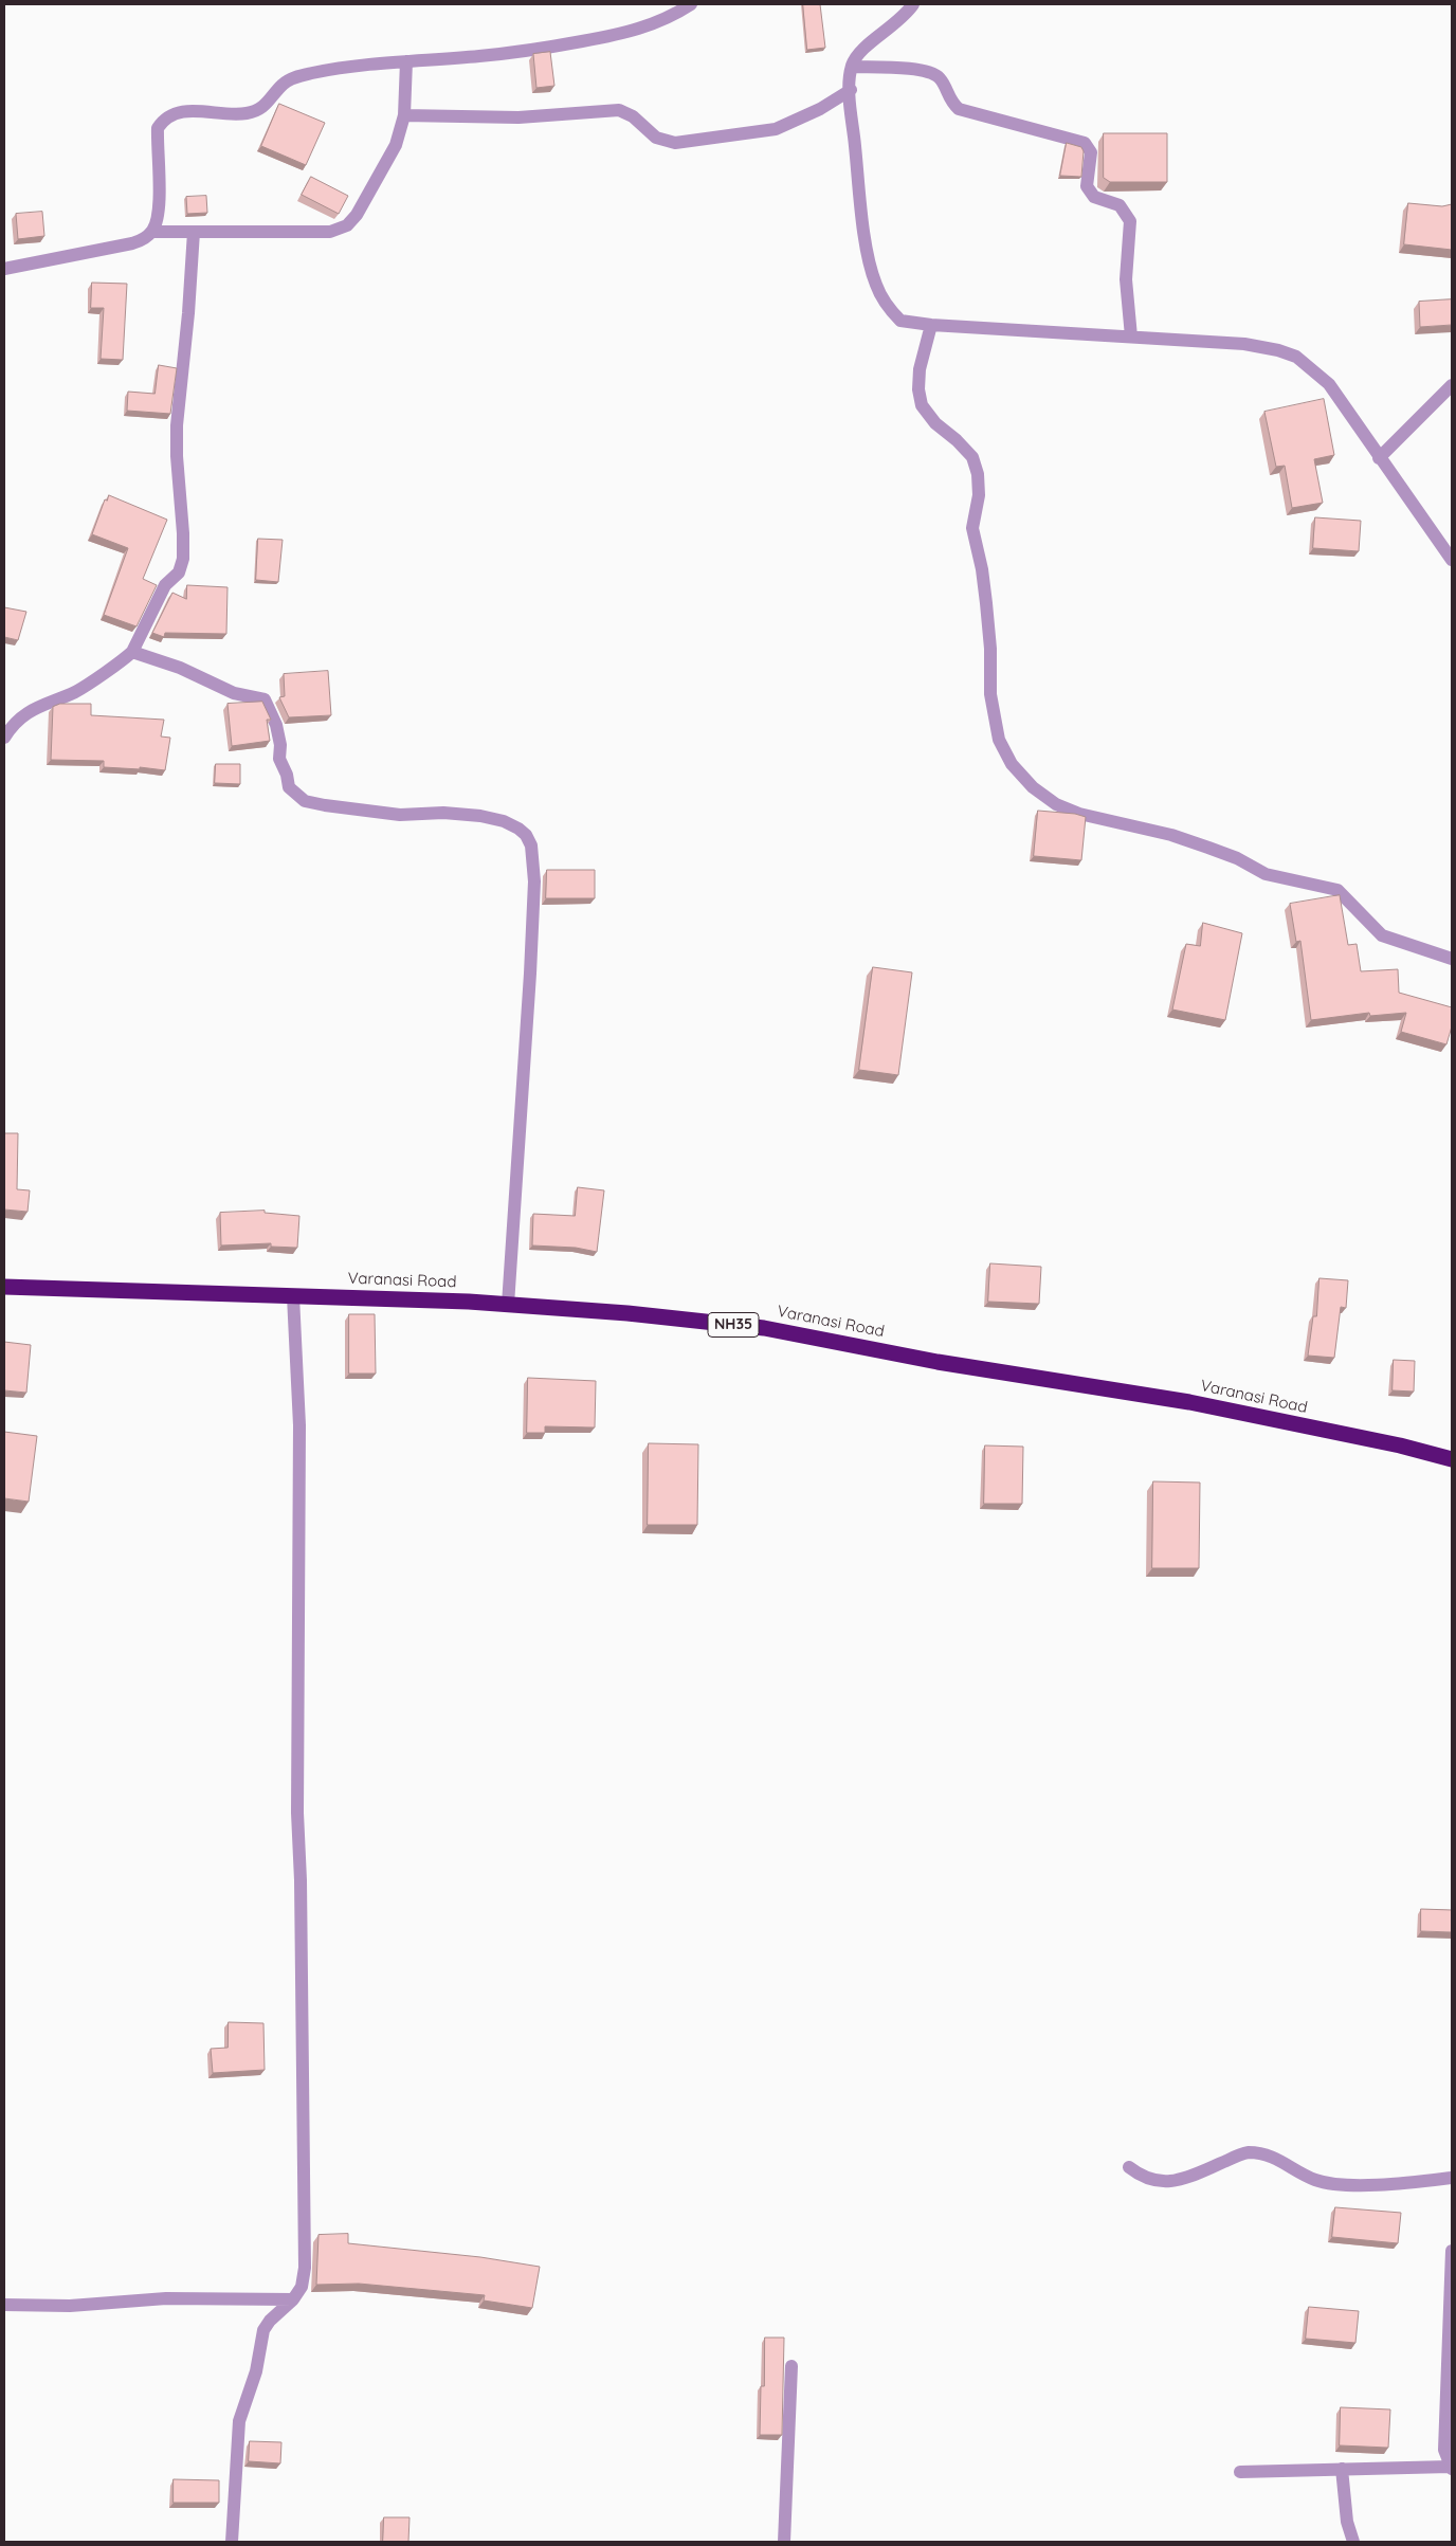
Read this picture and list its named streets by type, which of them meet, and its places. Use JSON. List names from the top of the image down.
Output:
{
  "streets": {
    "highway": ["Varanasi Road", "NH35"]
  }
}
